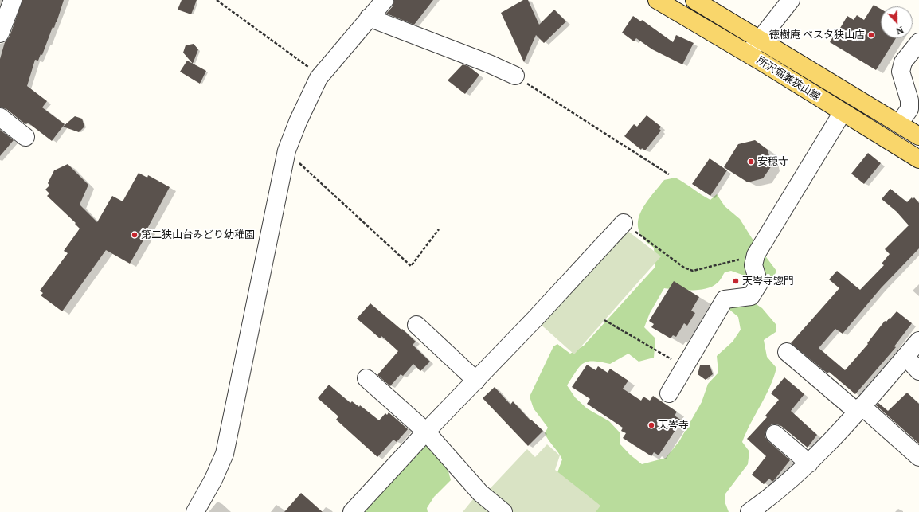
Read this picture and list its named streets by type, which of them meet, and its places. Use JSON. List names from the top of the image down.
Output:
{
  "streets": {
    "main road": ["所沢堀兼狭山線"]
  },
  "places": [
    "徳樹庵 ベスタ狭山店",
    "安穏寺",
    "第二狭山台みどり幼稚園",
    "天岑寺惣門",
    "天岑寺"
  ],
  "north": "bottom"
}
